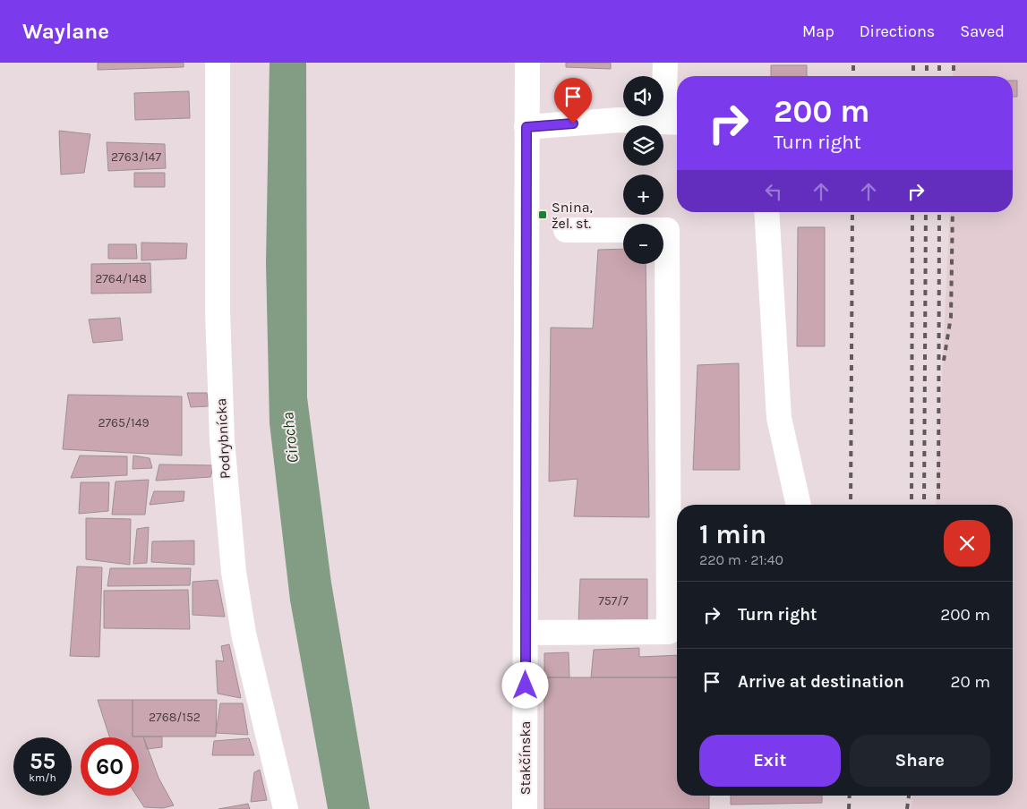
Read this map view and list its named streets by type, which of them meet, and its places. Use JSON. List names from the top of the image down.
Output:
{
  "streets": {
    "main road": ["Podrybnícka", "Stakčínska"]
  },
  "water": ["Cirocha"],
  "places": {
    "transit": ["Snina, žel. st."]
  },
  "house_numbers": [
    "2763/147",
    "2764/148",
    "2765/149",
    "757/7",
    "2768/152"
  ],
  "page": {
    "header": "Waylane",
    "nav": ["Map", "Directions", "Saved"],
    "map_buttons": ["+", "−"],
    "turn": ["200 m", "Turn right"],
    "heading": ["1 min", "220 m · 21:40"],
    "list": [
      {
        "name": "Turn right",
        "value": "200 m"
      },
      {
        "name": "Arrive at destination",
        "value": "20 m"
      }
    ],
    "buttons": ["Exit", "Share"],
    "speed": "55 km/h",
    "limit": "60"
  }
}
